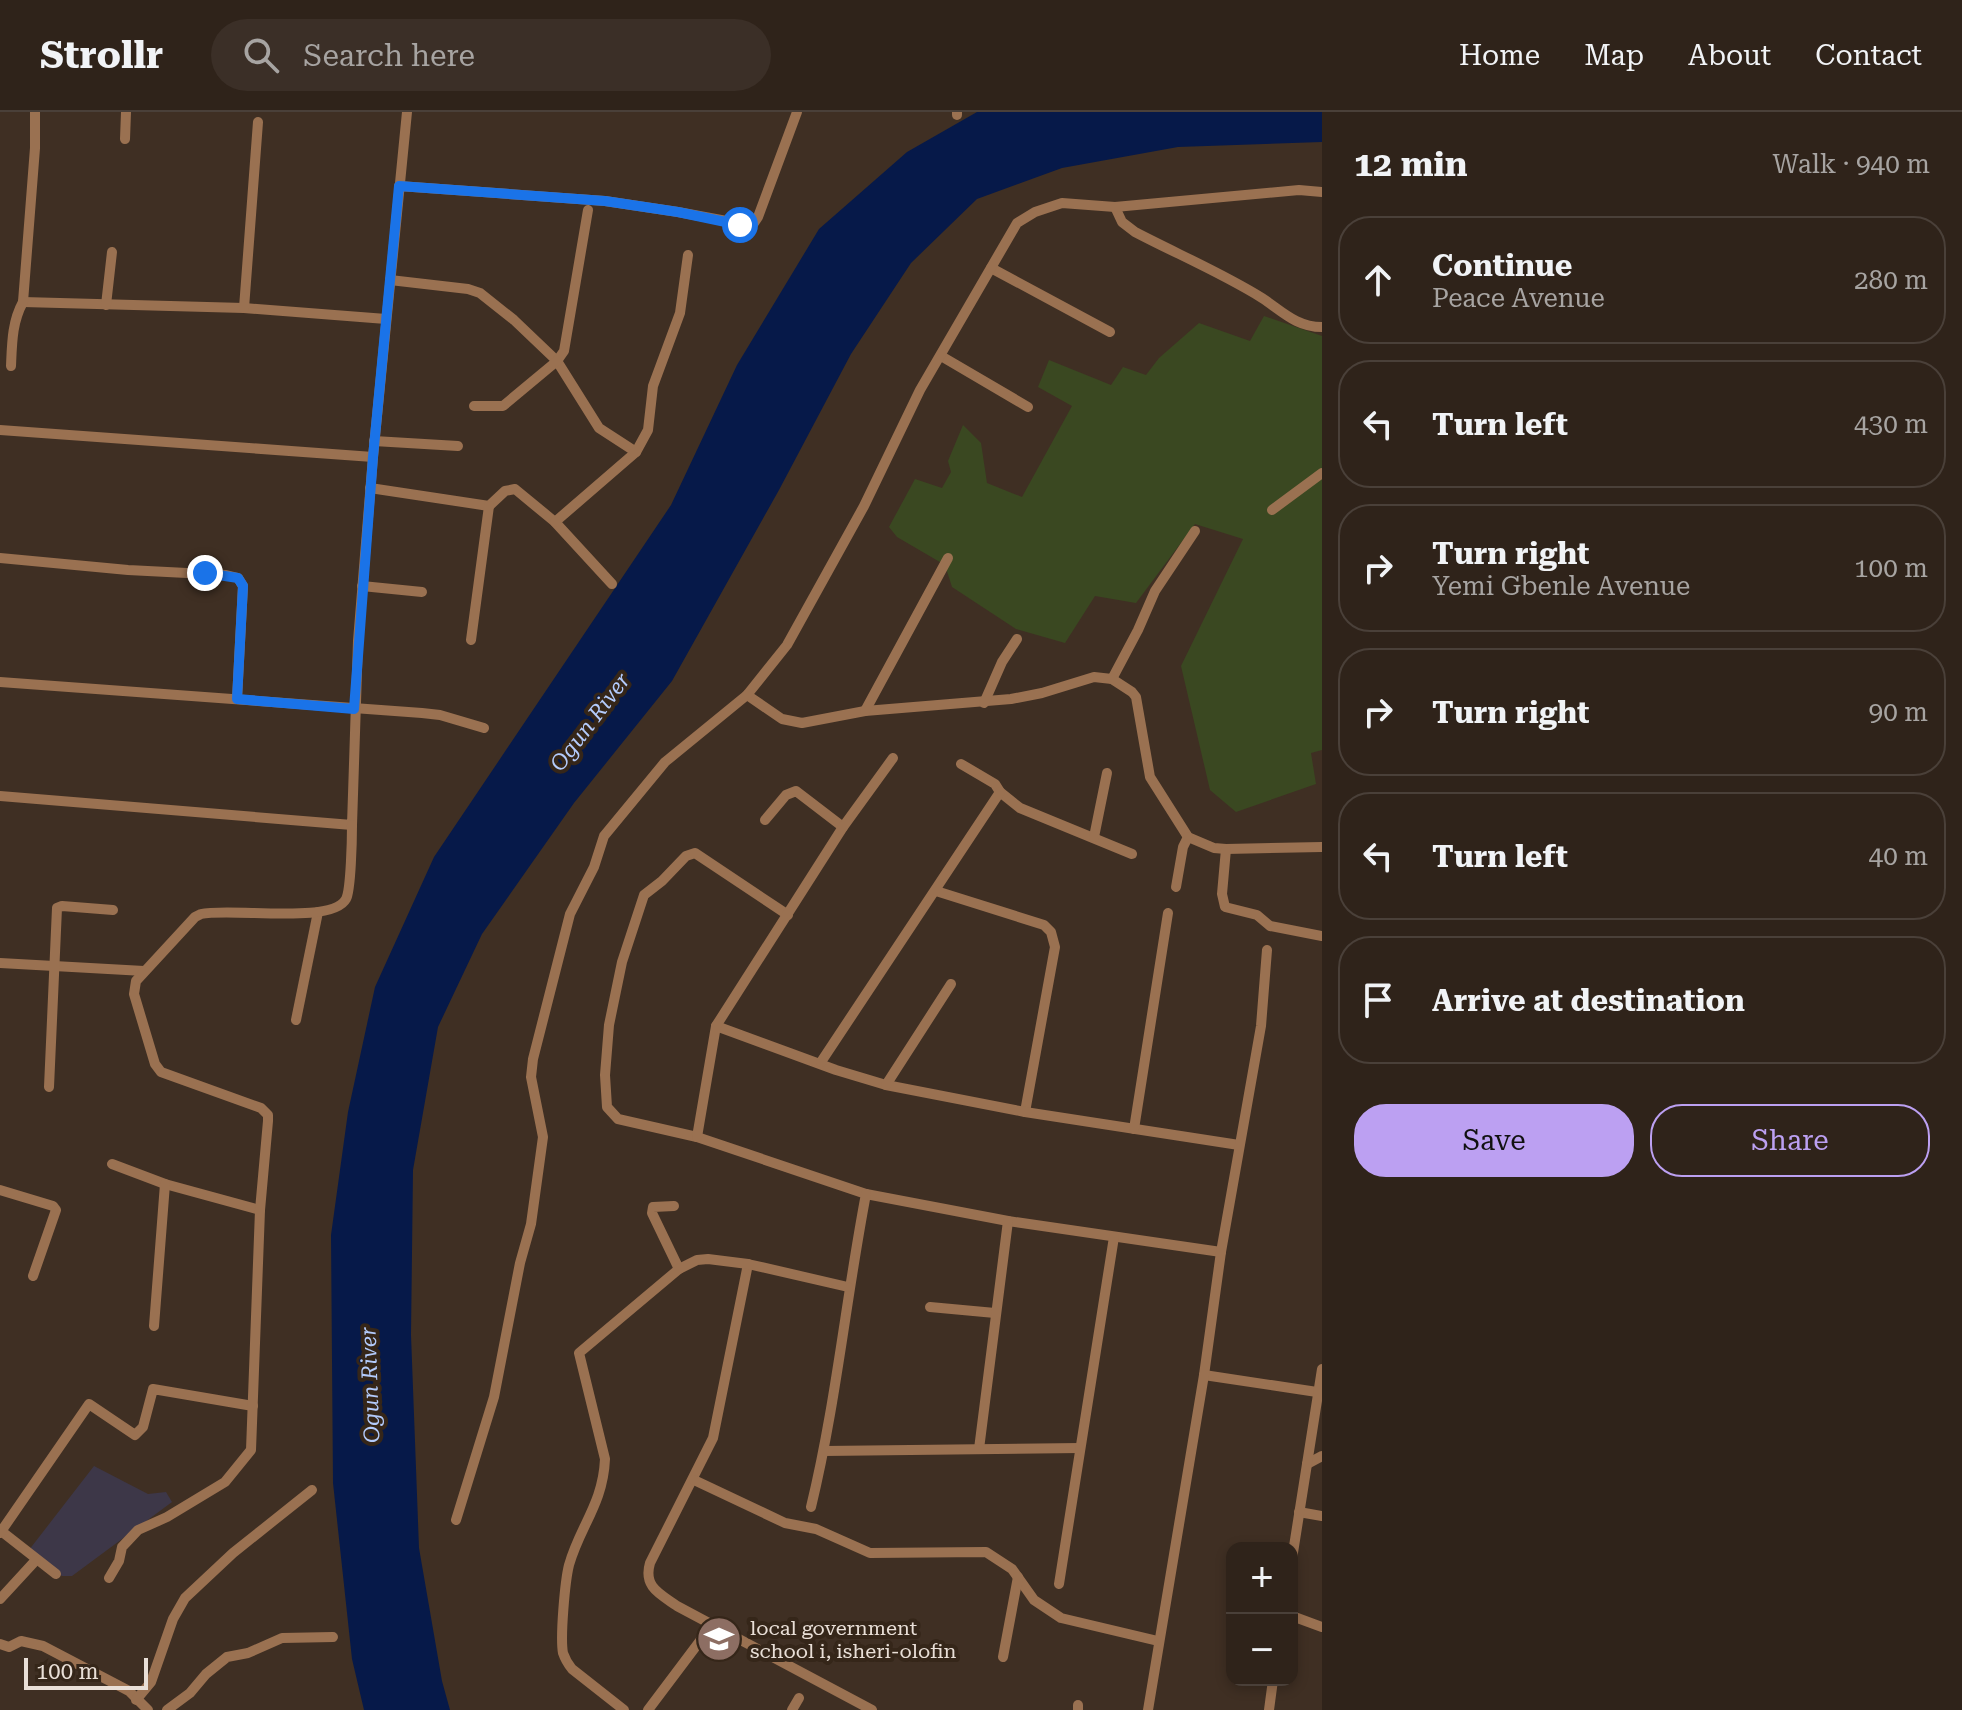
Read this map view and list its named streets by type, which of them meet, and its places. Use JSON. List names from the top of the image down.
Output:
{
  "water": ["Ogun River"],
  "places": {
    "school or university": ["local government school i, isheri-olofin"]
  },
  "scale_bar": "100 m",
  "page": {
    "header": "Strollr",
    "search": "Search here",
    "nav": [
      "Home",
      "Map",
      "About",
      "Contact"
    ],
    "heading": ["12 min", "Walk · 940 m"],
    "list": [
      ["Continue", "Peace Avenue", "280 m"],
      ["Turn left", "430 m"],
      ["Turn right", "Yemi Gbenle Avenue", "100 m"],
      ["Turn right", "90 m"],
      ["Turn left", "40 m"],
      "Arrive at destination"
    ],
    "buttons": ["Save", "Share"],
    "map_buttons": ["+", "−"],
    "scale": "100 m"
  }
}
